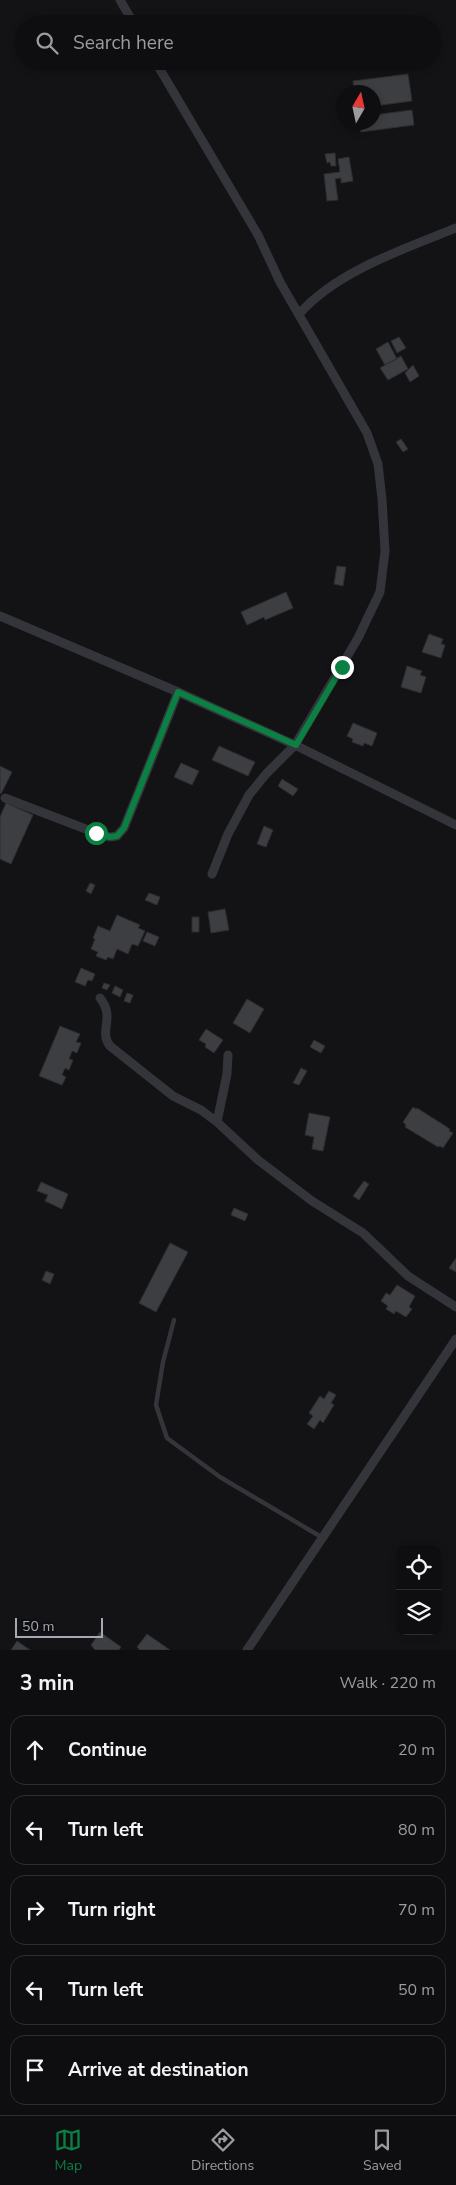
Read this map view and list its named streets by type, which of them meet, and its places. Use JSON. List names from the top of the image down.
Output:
{
  "scale_bar": "50 m",
  "north": "top",
  "page": {
    "search": "Search here",
    "scale": "50 m",
    "heading": ["3 min", "Walk · 220 m"],
    "list": [
      ["Continue", "20 m"],
      ["Turn left", "80 m"],
      ["Turn right", "70 m"],
      ["Turn left", "50 m"],
      "Arrive at destination"
    ],
    "nav": ["Map", "Directions", "Saved"]
  }
}
